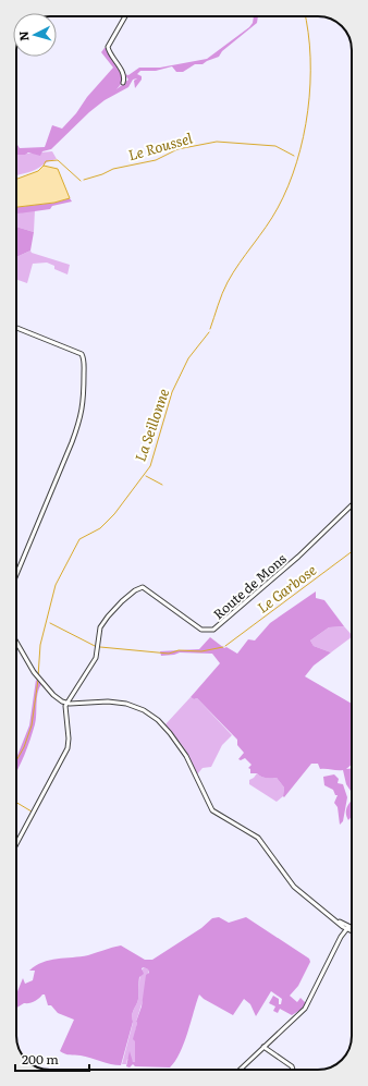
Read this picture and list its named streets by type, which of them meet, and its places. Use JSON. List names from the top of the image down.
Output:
{
  "streets": {
    "street": ["Route de Mons"]
  },
  "water": ["Le Roussel", "La Seillonne", "Le Garbose"],
  "scale_bar": "200 m",
  "north": "left"
}
